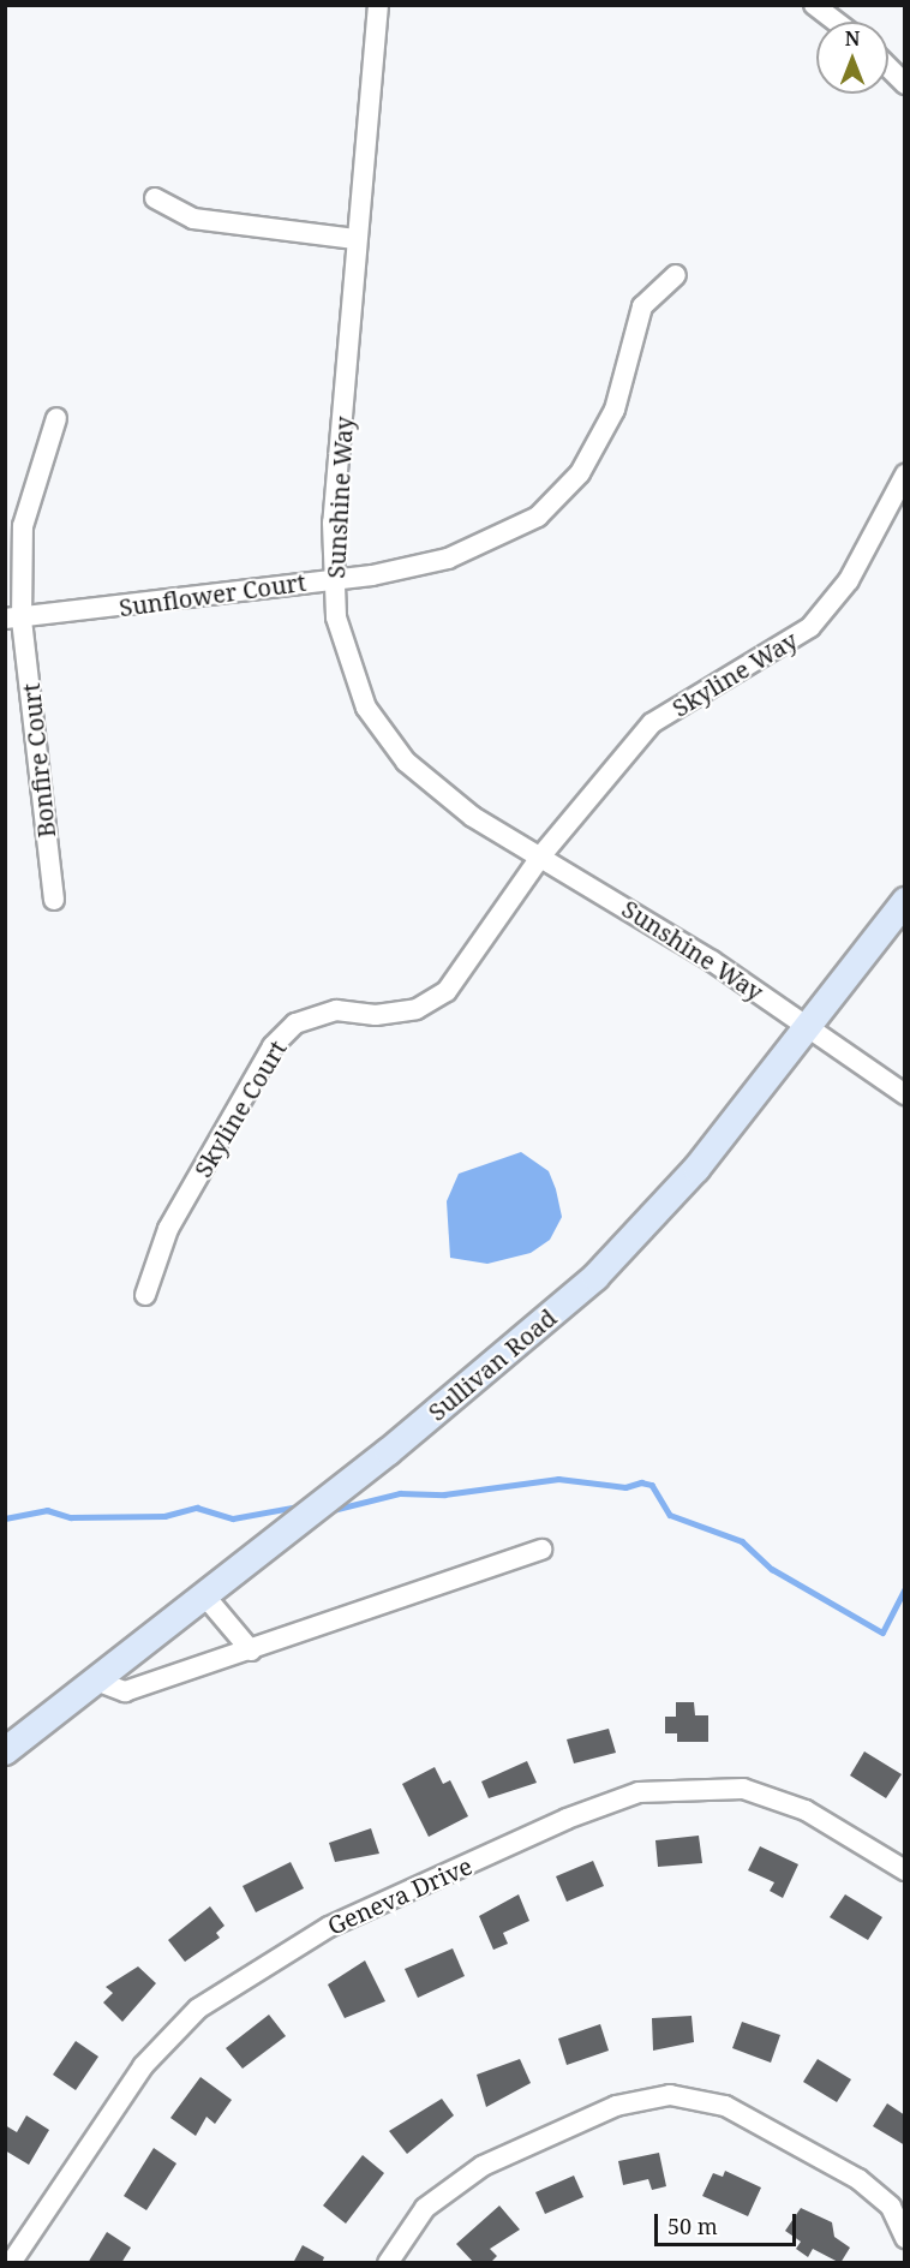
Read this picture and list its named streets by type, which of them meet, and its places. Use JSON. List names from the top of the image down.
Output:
{
  "streets": {
    "street": [
      "Sunshine Way",
      "Sunflower Court",
      "Skyline Way",
      "Bonfire Court",
      "Skyline Court",
      "Sullivan Road",
      "Geneva Drive"
    ]
  },
  "crossings": [
    ["Sunshine Way", "Sunflower Court"],
    ["Sunshine Way", "Skyline Way"],
    ["Sunshine Way", "Skyline Court"],
    ["Sunshine Way", "Sullivan Road"],
    ["Sunflower Court", "Bonfire Court"],
    ["Skyline Way", "Skyline Court"]
  ],
  "scale_bar": "50 m",
  "north": "top"
}
